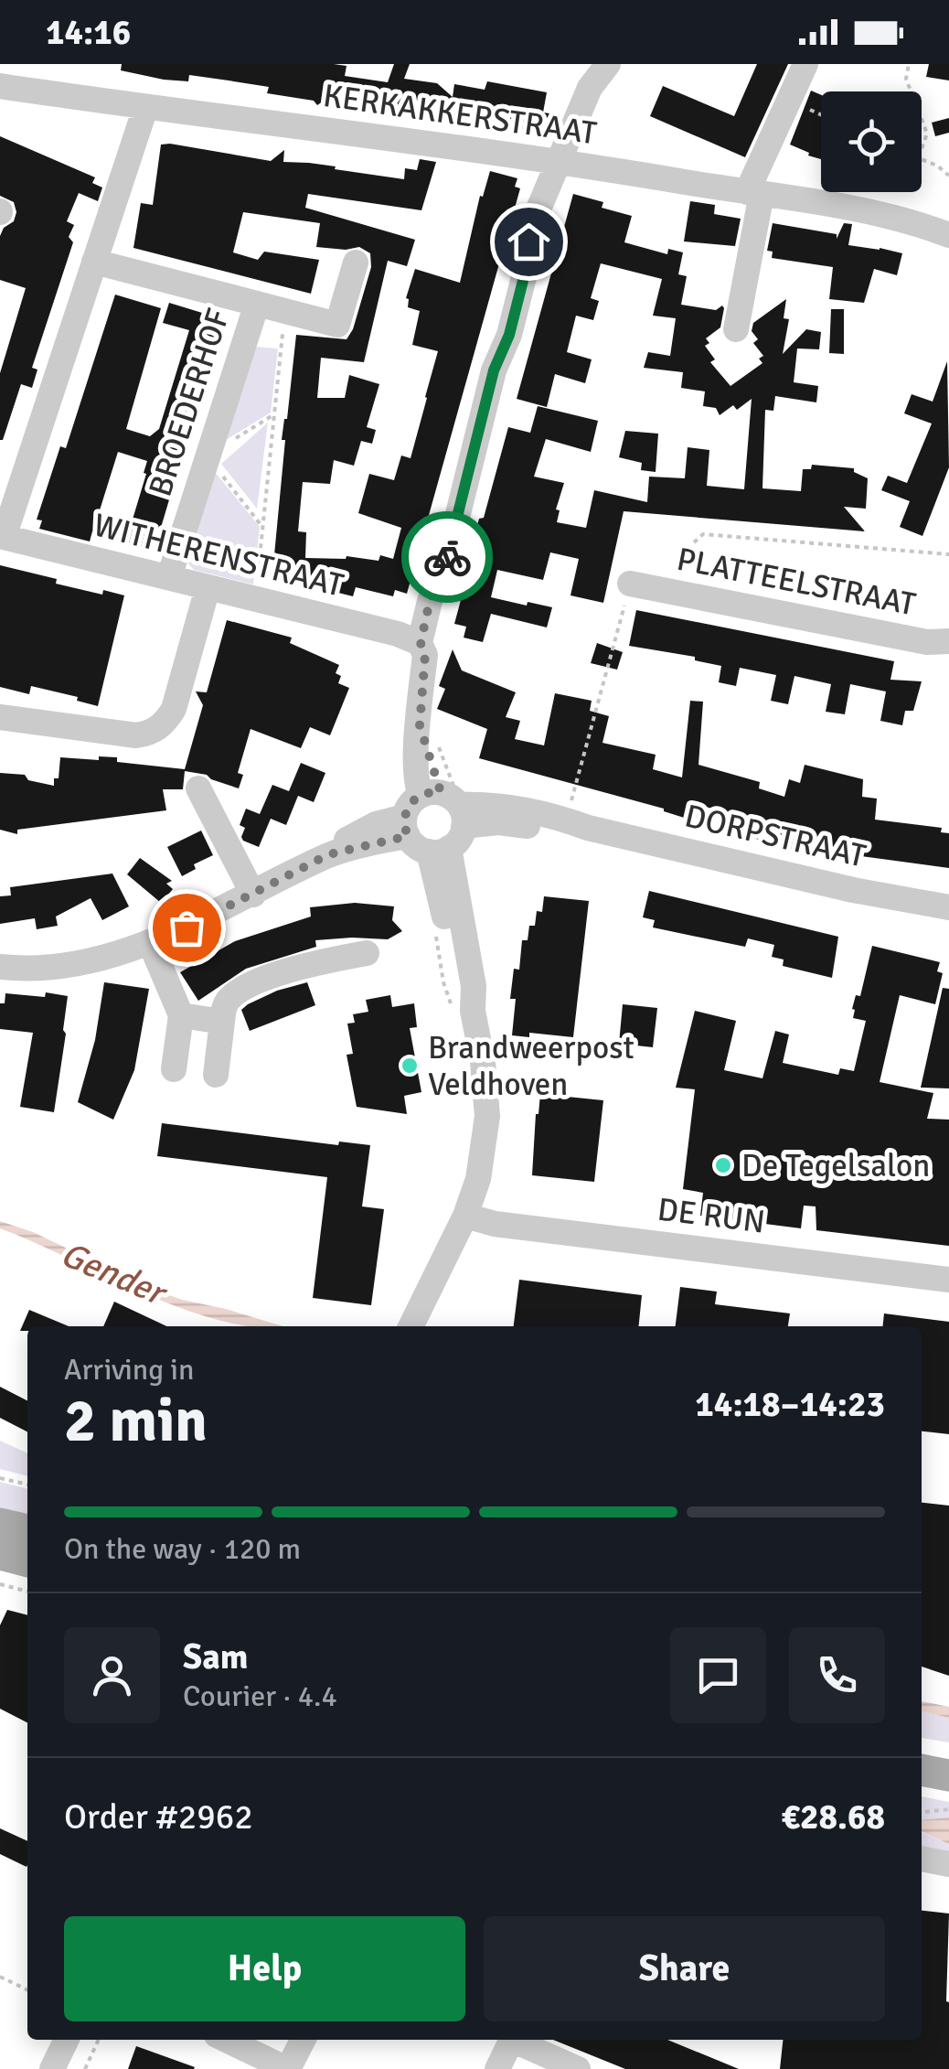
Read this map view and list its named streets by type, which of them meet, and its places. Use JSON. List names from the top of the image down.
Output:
{
  "streets": {
    "street": [
      "KERKAKKERSTRAAT",
      "BROEDERHOF",
      "WITHERENSTRAAT",
      "PLATTEELSTRAAT",
      "DORPSTRAAT",
      "DE RUN"
    ]
  },
  "crossings": [
    ["BROEDERHOF", "WITHERENSTRAAT"]
  ],
  "water": ["Gender"],
  "places": ["Brandweerpost Veldhoven", "De Tegelsalon"],
  "page": {
    "status": "14:16",
    "heading": ["2 min", "Arriving in", "14:18–14:23"],
    "panel": [
      "Sam",
      "Courier · 4.4",
      "Order #2962",
      "€28.68"
    ],
    "bar": "On the way · 120 m",
    "buttons": ["Help", "Share"]
  }
}
